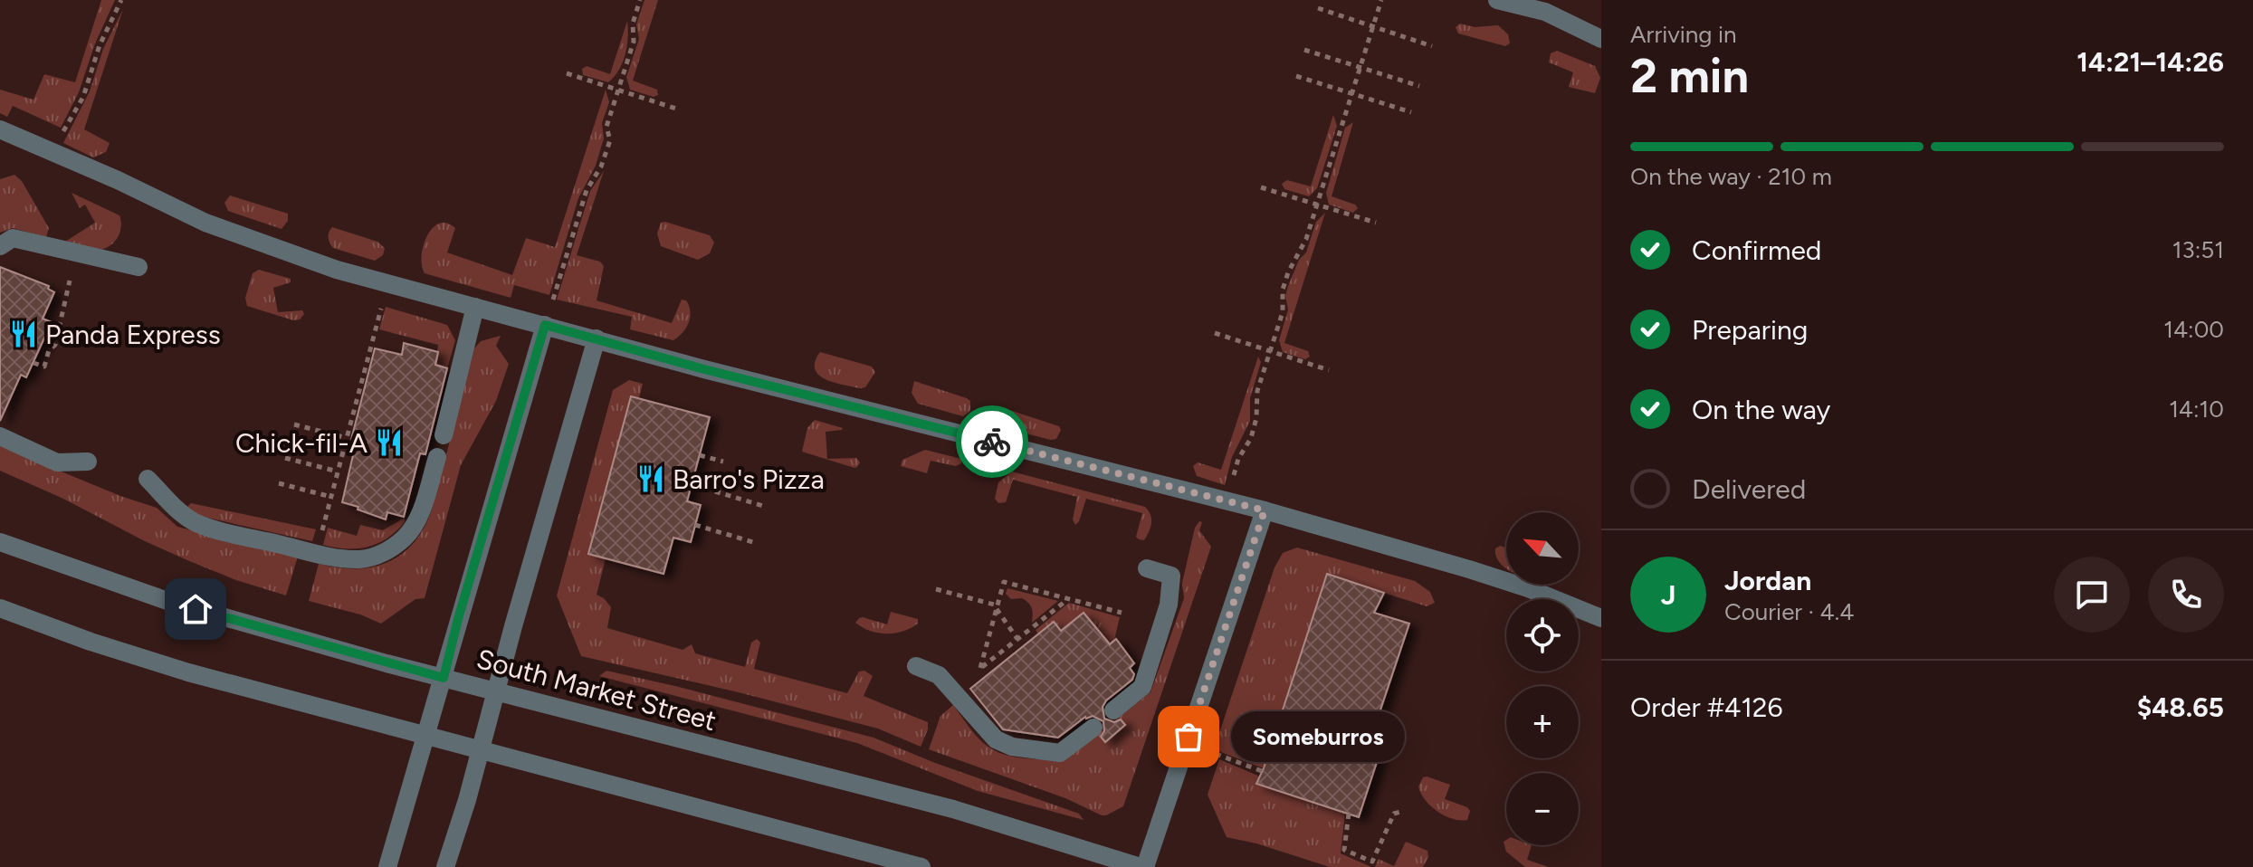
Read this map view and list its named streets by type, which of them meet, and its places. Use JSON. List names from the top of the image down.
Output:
{
  "streets": {
    "street": ["South Market Street"]
  },
  "places": {
    "restaurant": ["Panda Express", "Chick-fil-A", "Barro's Pizza"],
    "other": ["Someburros"]
  },
  "north": "top left",
  "page": {
    "heading": ["2 min", "Arriving in", "14:21–14:26"],
    "panel": [
      "Jordan",
      "Courier · 4.4",
      "Order #4126",
      "$48.65"
    ],
    "bar": "On the way · 210 m",
    "list": [
      ["Confirmed", "13:51"],
      ["Preparing", "14:00"],
      ["On the way", "14:10"],
      "Delivered"
    ],
    "map_buttons": ["+", "−"],
    "round": "J",
    "bubble": "Someburros"
  }
}
